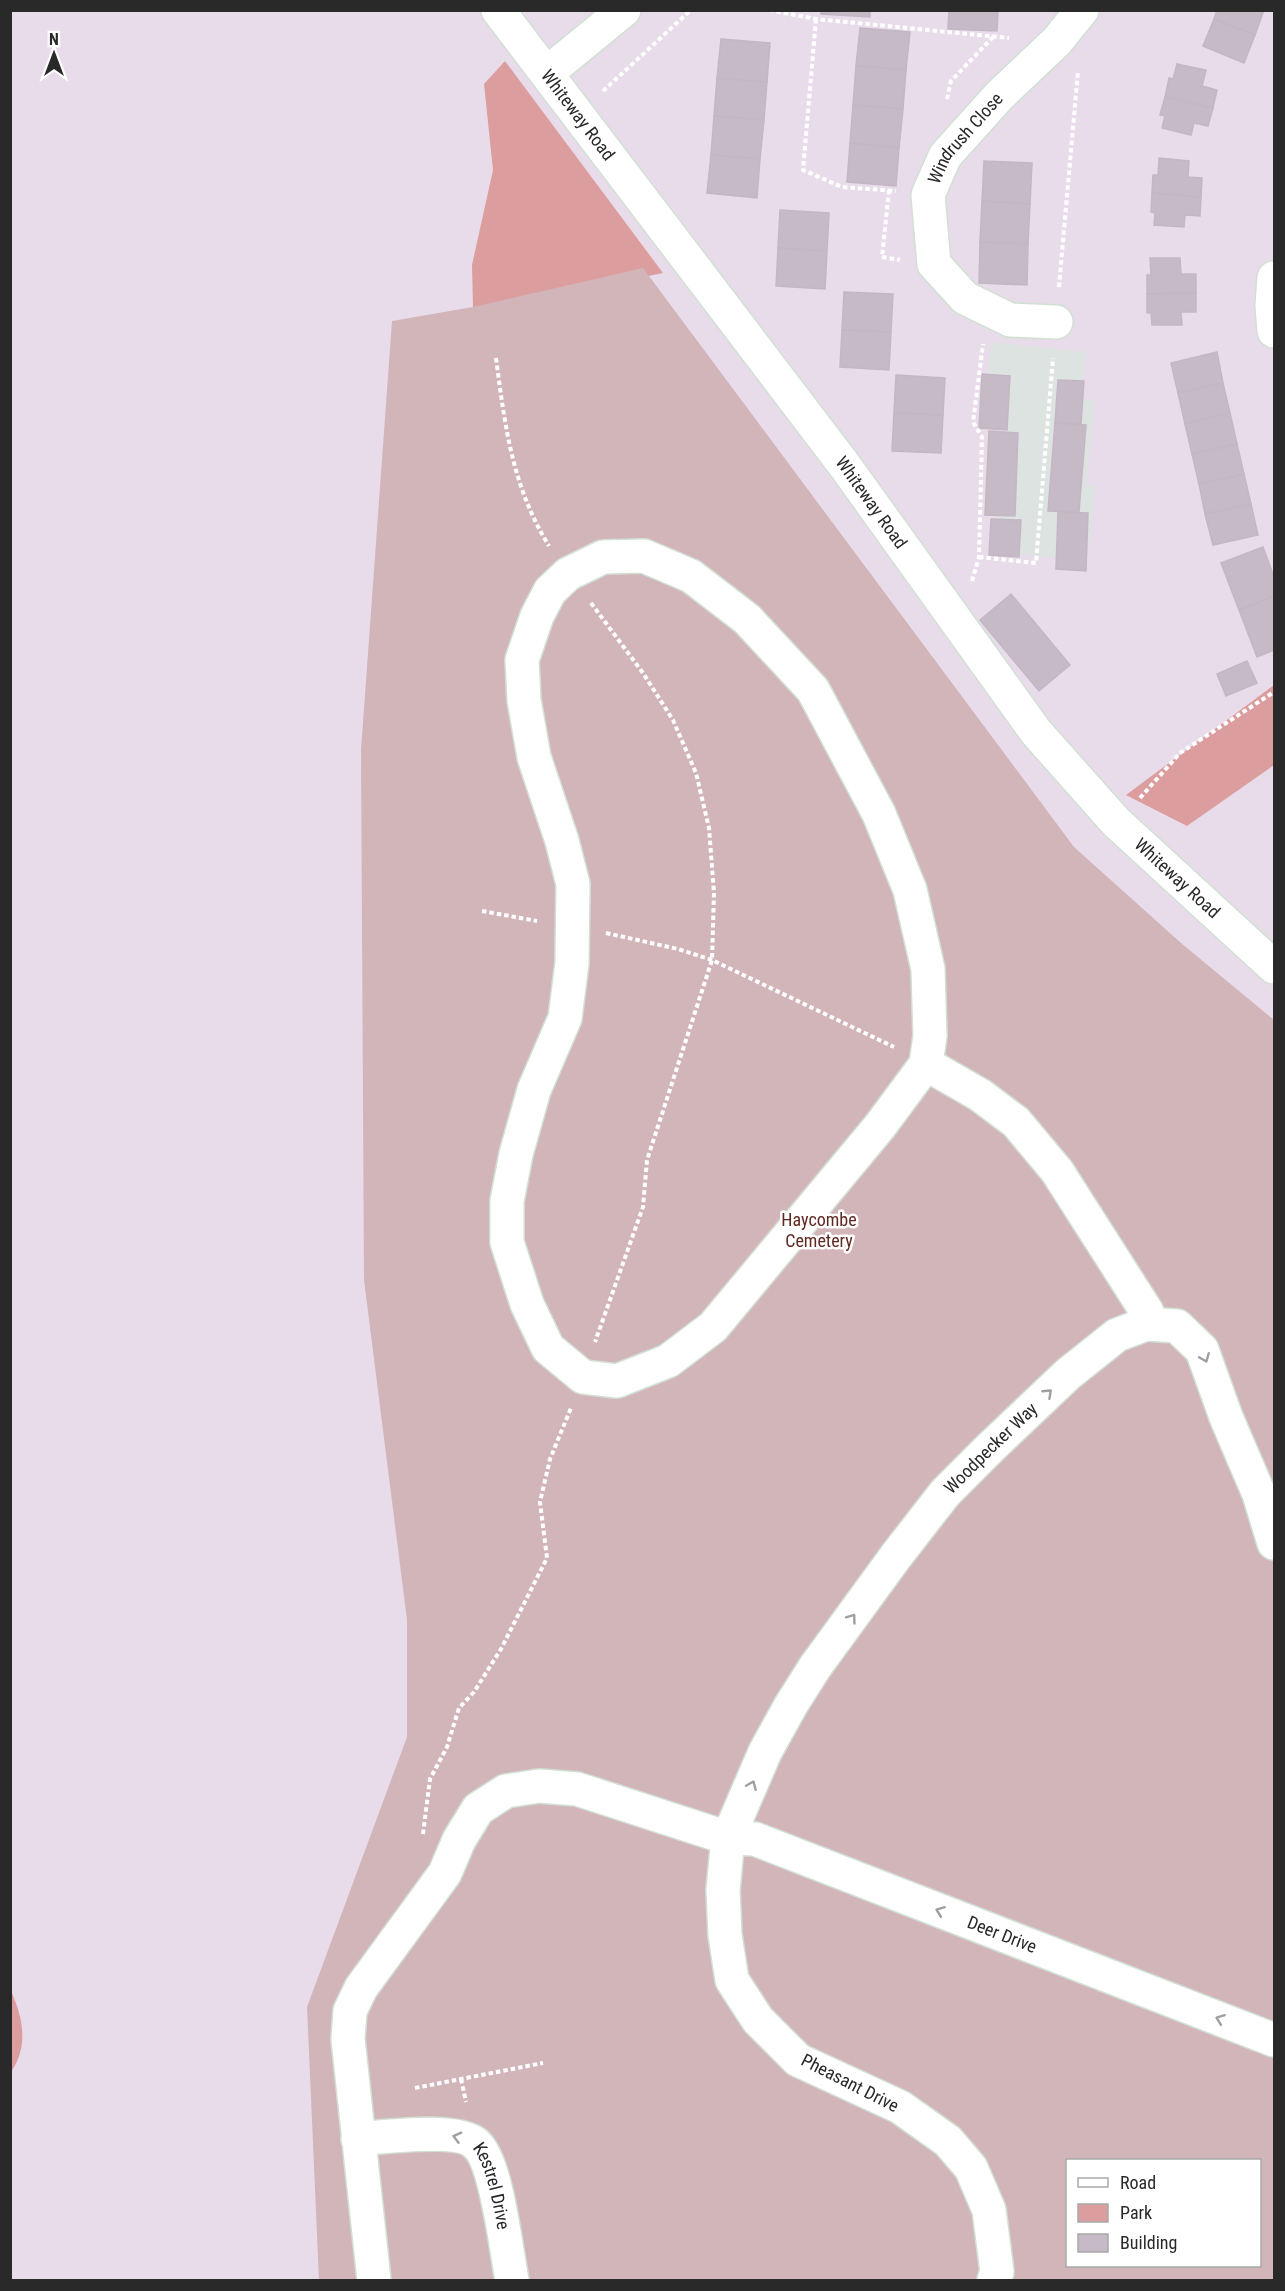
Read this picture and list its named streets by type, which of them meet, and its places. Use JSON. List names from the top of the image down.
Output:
{
  "streets": {
    "street": [
      "Whiteway Road",
      "Windrush Close",
      "Woodpecker Way",
      "Deer Drive",
      "Pheasant Drive",
      "Kestrel Drive"
    ]
  },
  "crossings": [
    ["Woodpecker Way", "Deer Drive"],
    ["Woodpecker Way", "Pheasant Drive"],
    ["Deer Drive", "Pheasant Drive"],
    ["Deer Drive", "Kestrel Drive"]
  ],
  "one_way": ["Deer Drive"],
  "parks": ["Haycombe Cemetery"],
  "legend": ["Road", "Park", "Building"],
  "north": "top"
}
